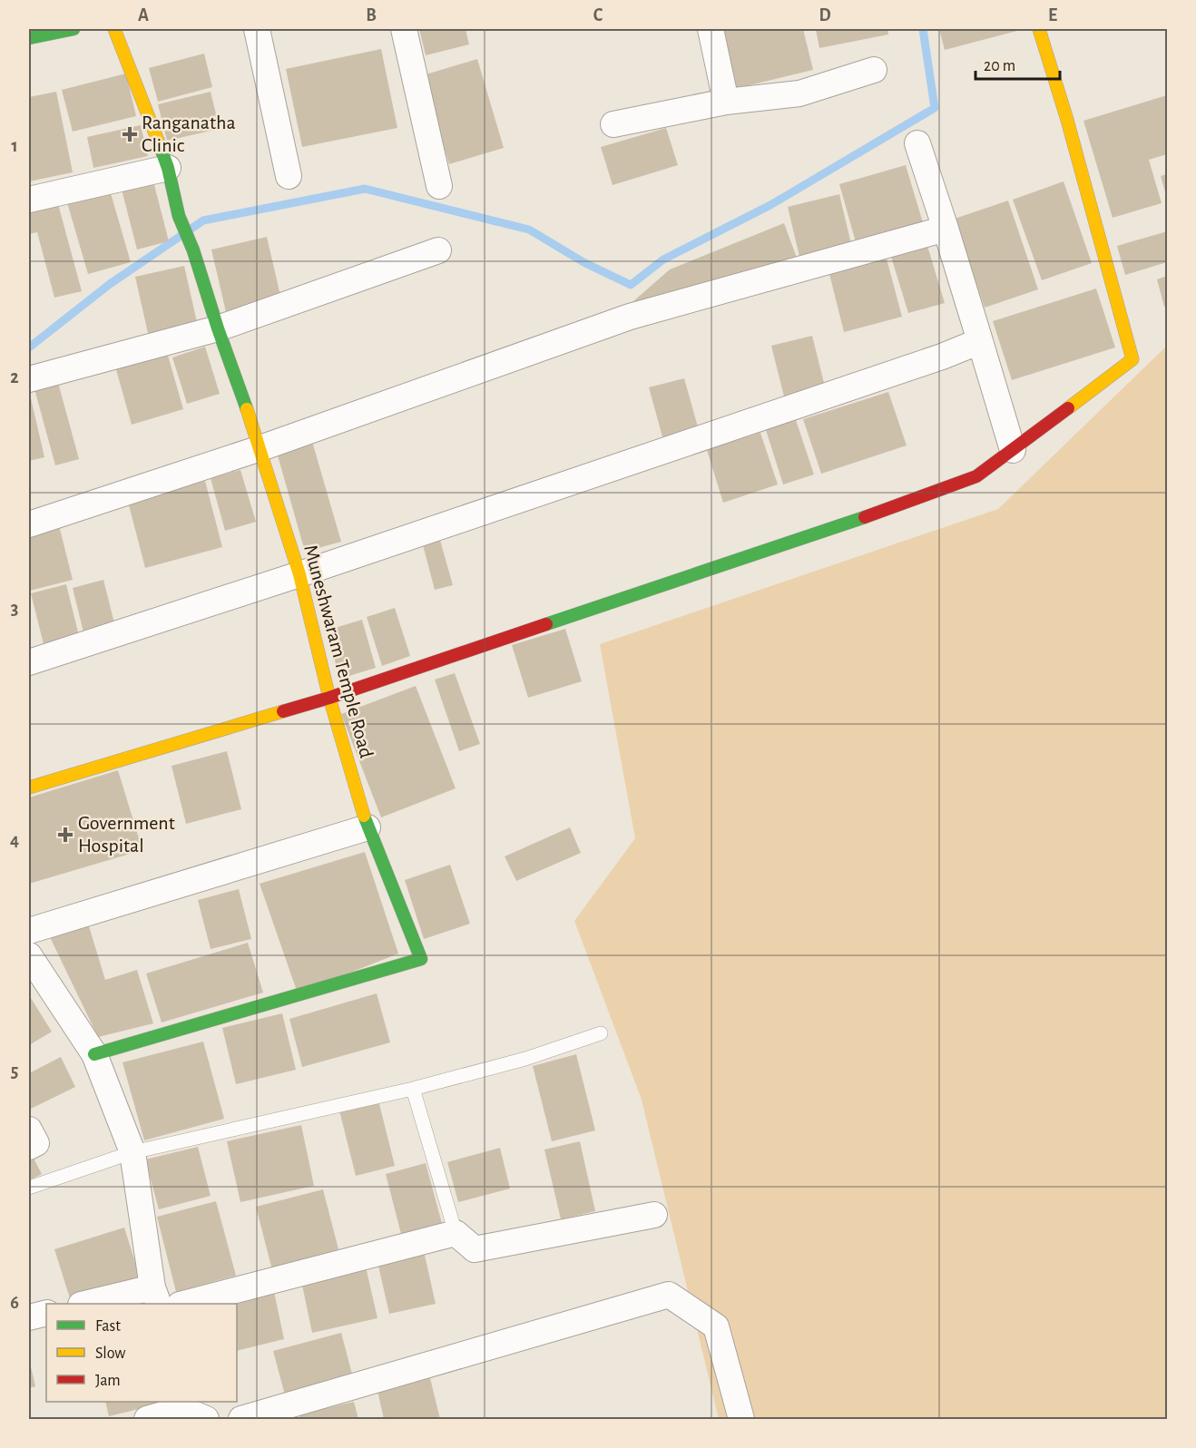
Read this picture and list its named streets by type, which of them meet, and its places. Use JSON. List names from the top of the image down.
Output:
{
  "streets": {
    "street": ["Muneshwaram Temple Road"]
  },
  "places": {
    "health": ["Ranganatha Clinic", "Government Hospital"]
  },
  "legend": ["Fast", "Slow", "Jam"],
  "scale_bar": "20 m",
  "grid": {
    "columns": [
      "A",
      "B",
      "C",
      "D",
      "E"
    ],
    "rows": [
      "1",
      "2",
      "3",
      "4",
      "5",
      "6"
    ]
  }
}
